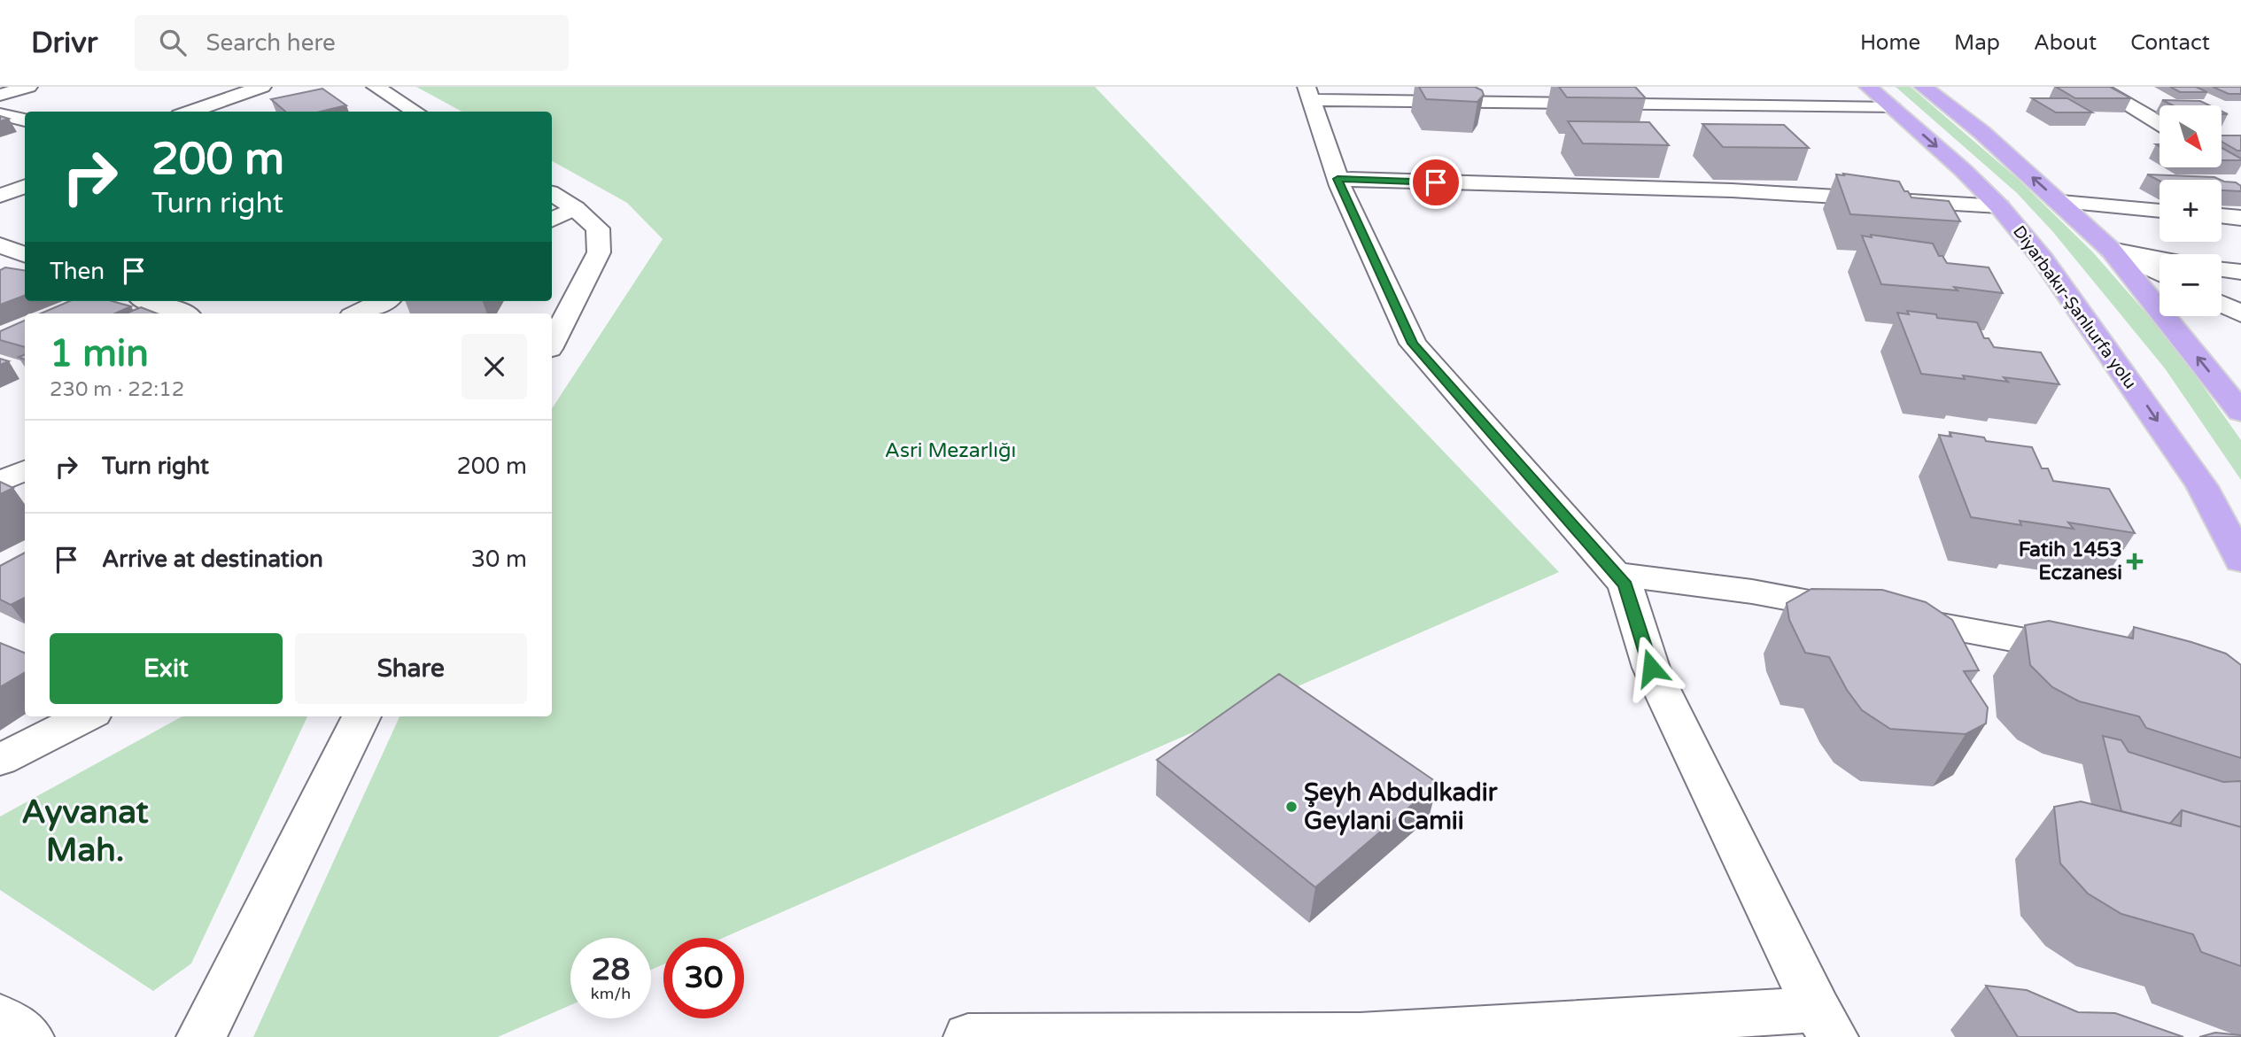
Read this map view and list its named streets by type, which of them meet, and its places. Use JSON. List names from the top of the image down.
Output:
{
  "streets": {
    "highway": ["Diyarbakır-Şanlıurfa yolu"]
  },
  "districts": ["Ayvanat Mah."],
  "parks": ["Asri Mezarlığı"],
  "places": {
    "health": ["Fatih 1453 Eczanesi"],
    "other": ["Şeyh Abdulkadir Geylani Camii"]
  },
  "north": "bottom right",
  "page": {
    "header": "Drivr",
    "search": "Search here",
    "nav": [
      "Home",
      "Map",
      "About",
      "Contact"
    ],
    "map_buttons": ["+", "−"],
    "turn": ["200 m", "Turn right"],
    "then": "Then",
    "heading": ["1 min", "230 m · 22:12"],
    "list": [
      {
        "name": "Turn right",
        "value": "200 m"
      },
      {
        "name": "Arrive at destination",
        "value": "30 m"
      }
    ],
    "buttons": ["Exit", "Share"],
    "speed": "28 km/h",
    "limit": "30"
  }
}
